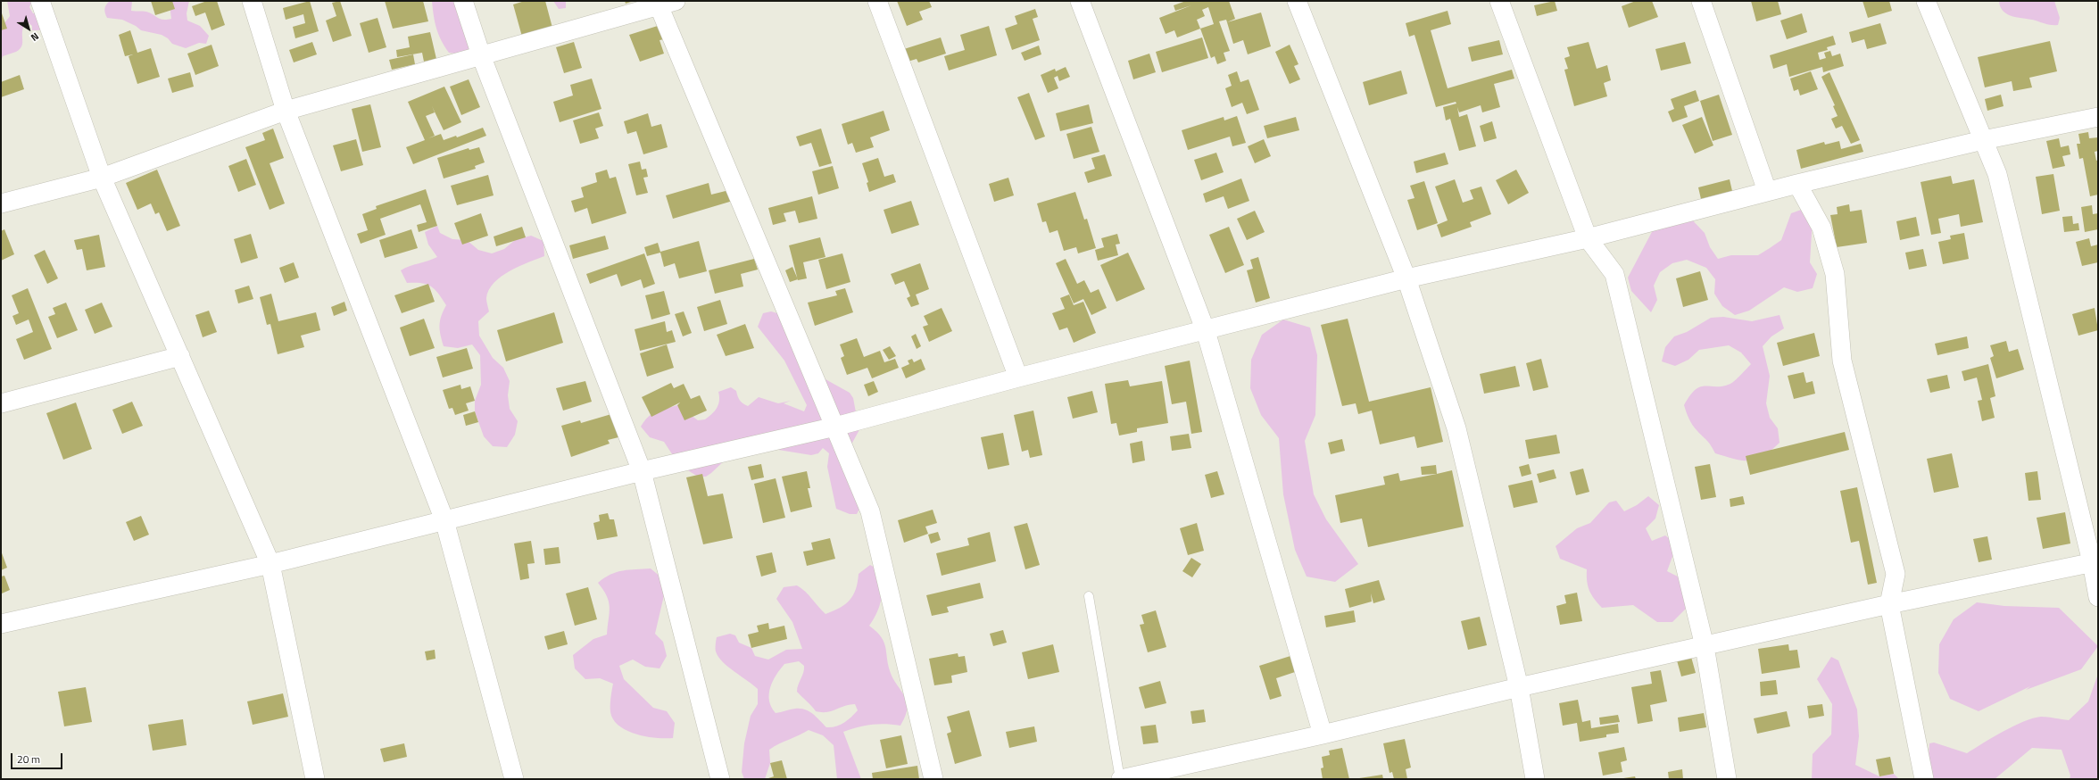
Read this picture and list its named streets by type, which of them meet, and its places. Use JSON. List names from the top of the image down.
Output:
{
  "scale_bar": "20 m",
  "north": "bottom right"
}
